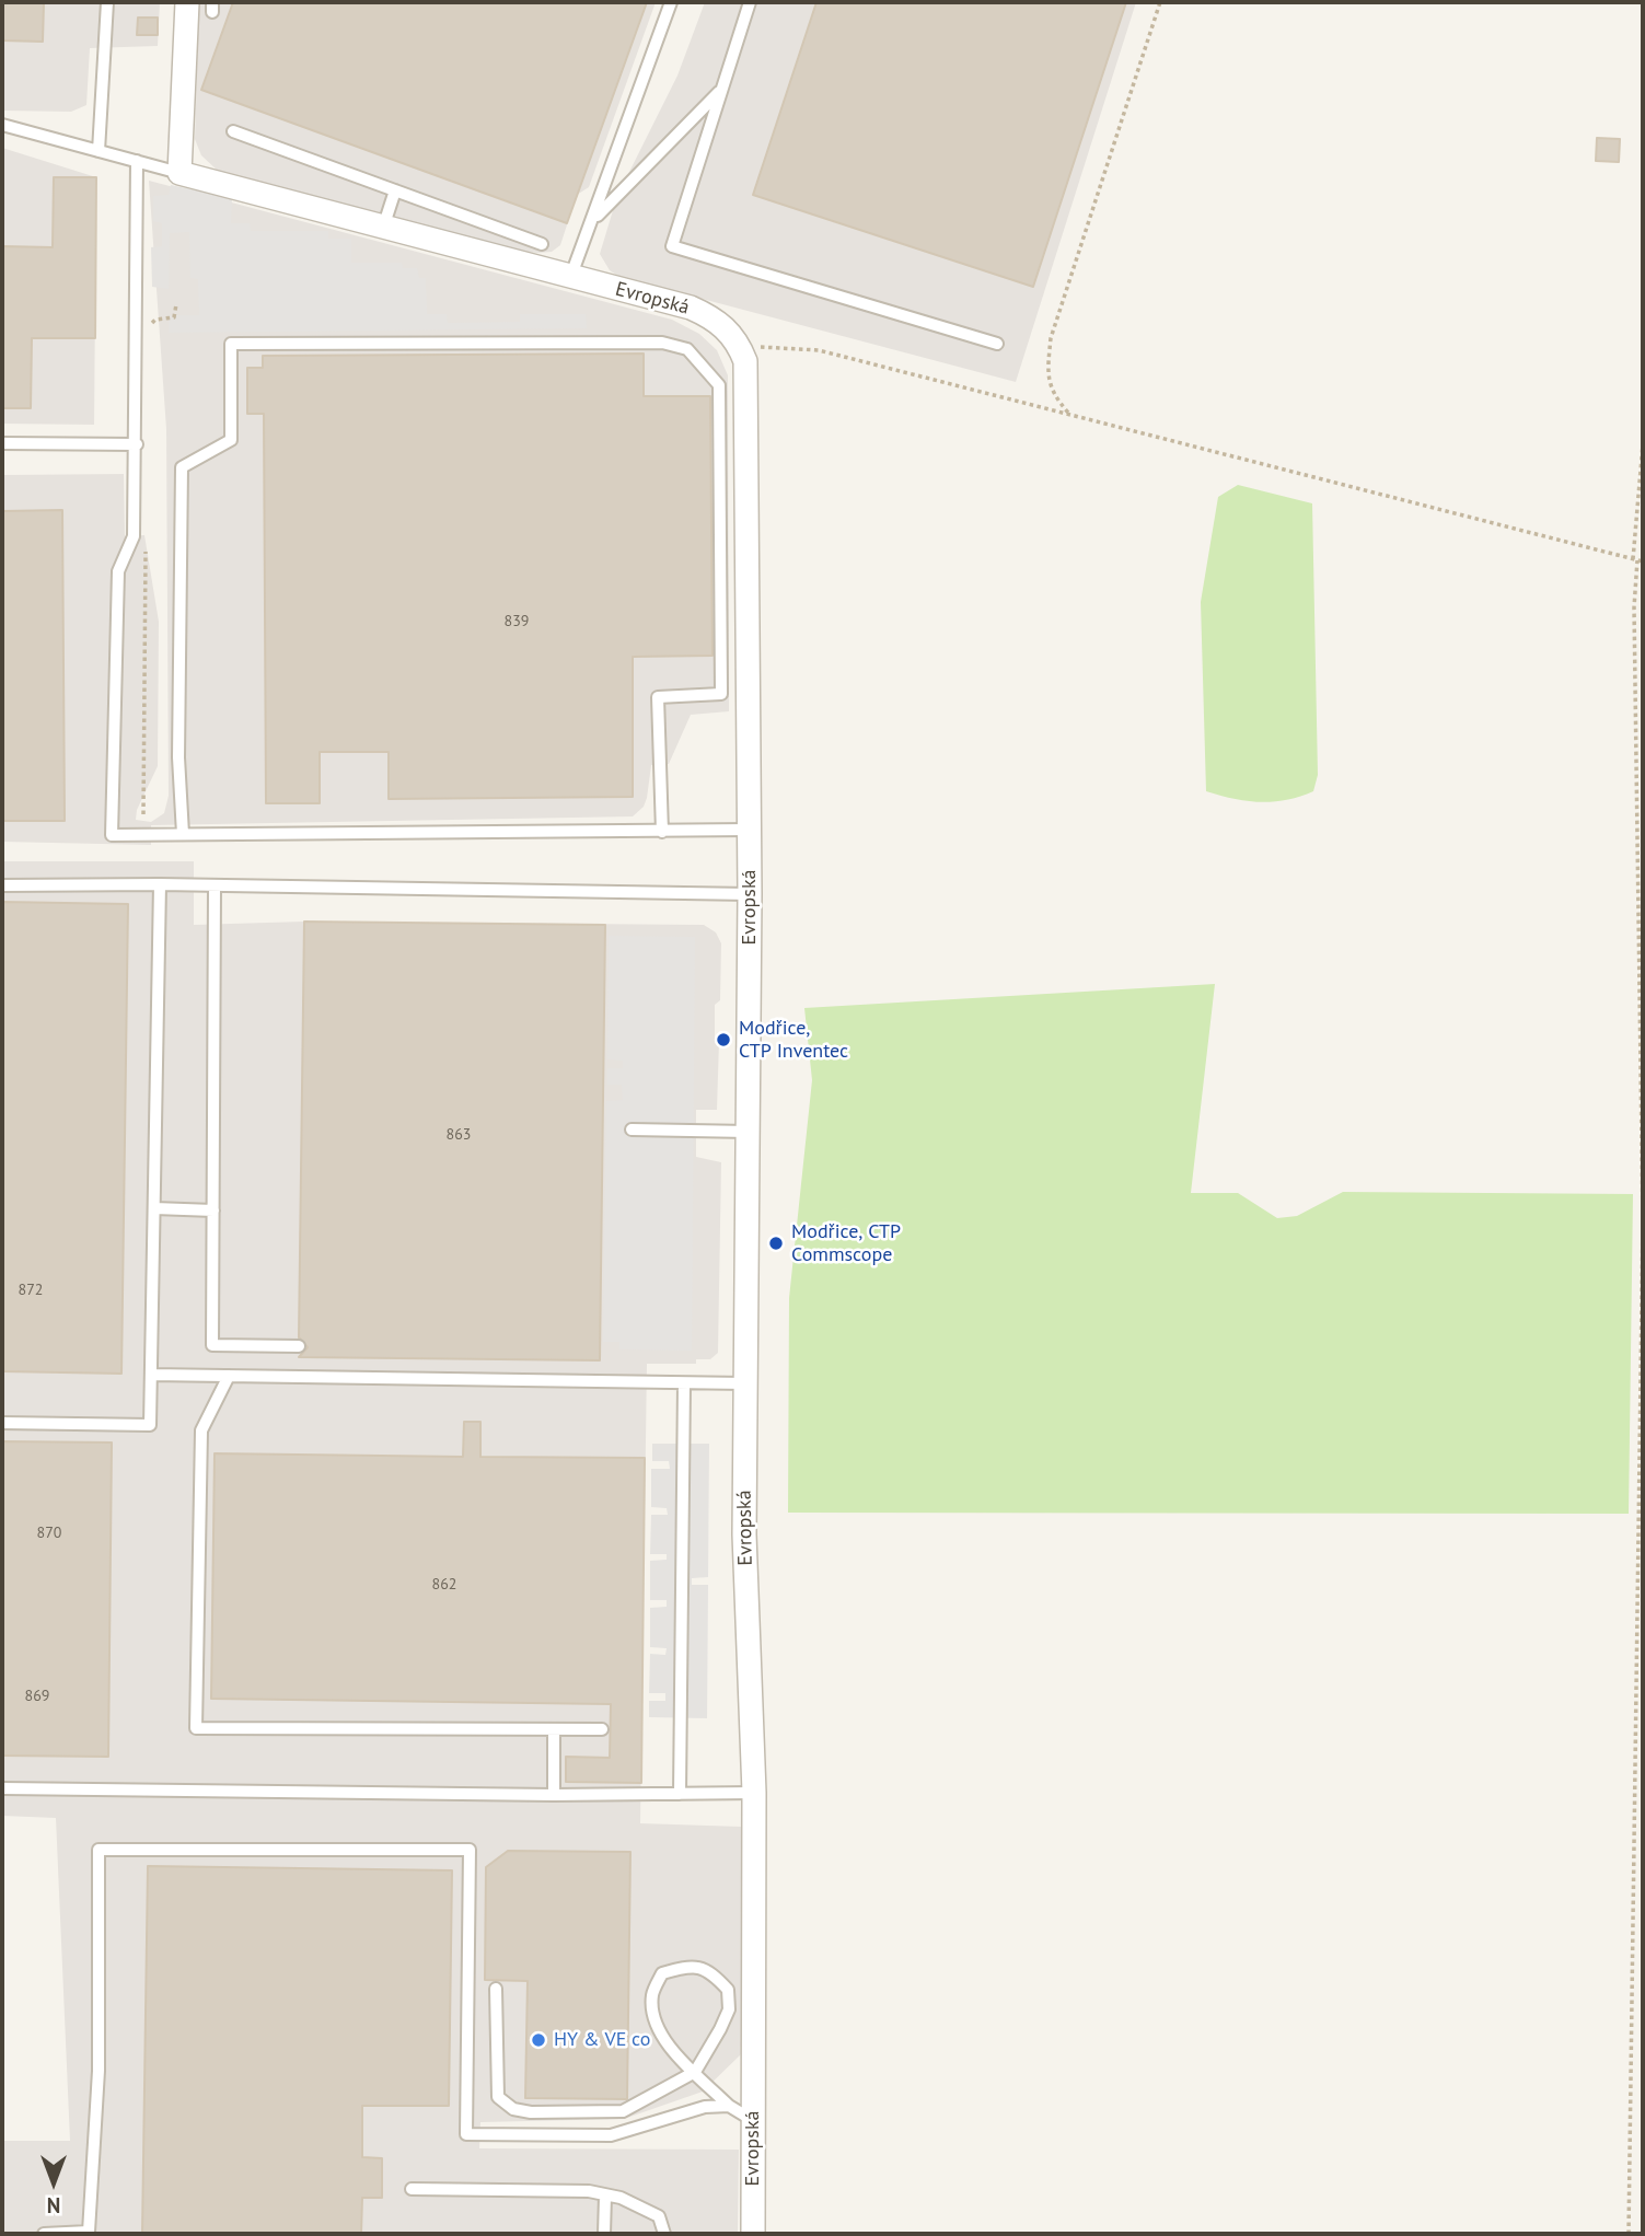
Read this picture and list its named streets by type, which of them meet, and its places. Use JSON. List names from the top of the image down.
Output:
{
  "streets": {
    "street": ["Evropská"]
  },
  "places": ["Modřice, CTP Inventec", "Modřice, CTP Commscope", "HY & VE co"],
  "house_numbers": [
    "839",
    "863",
    "872",
    "870",
    "862",
    "869"
  ],
  "north": "bottom"
}
